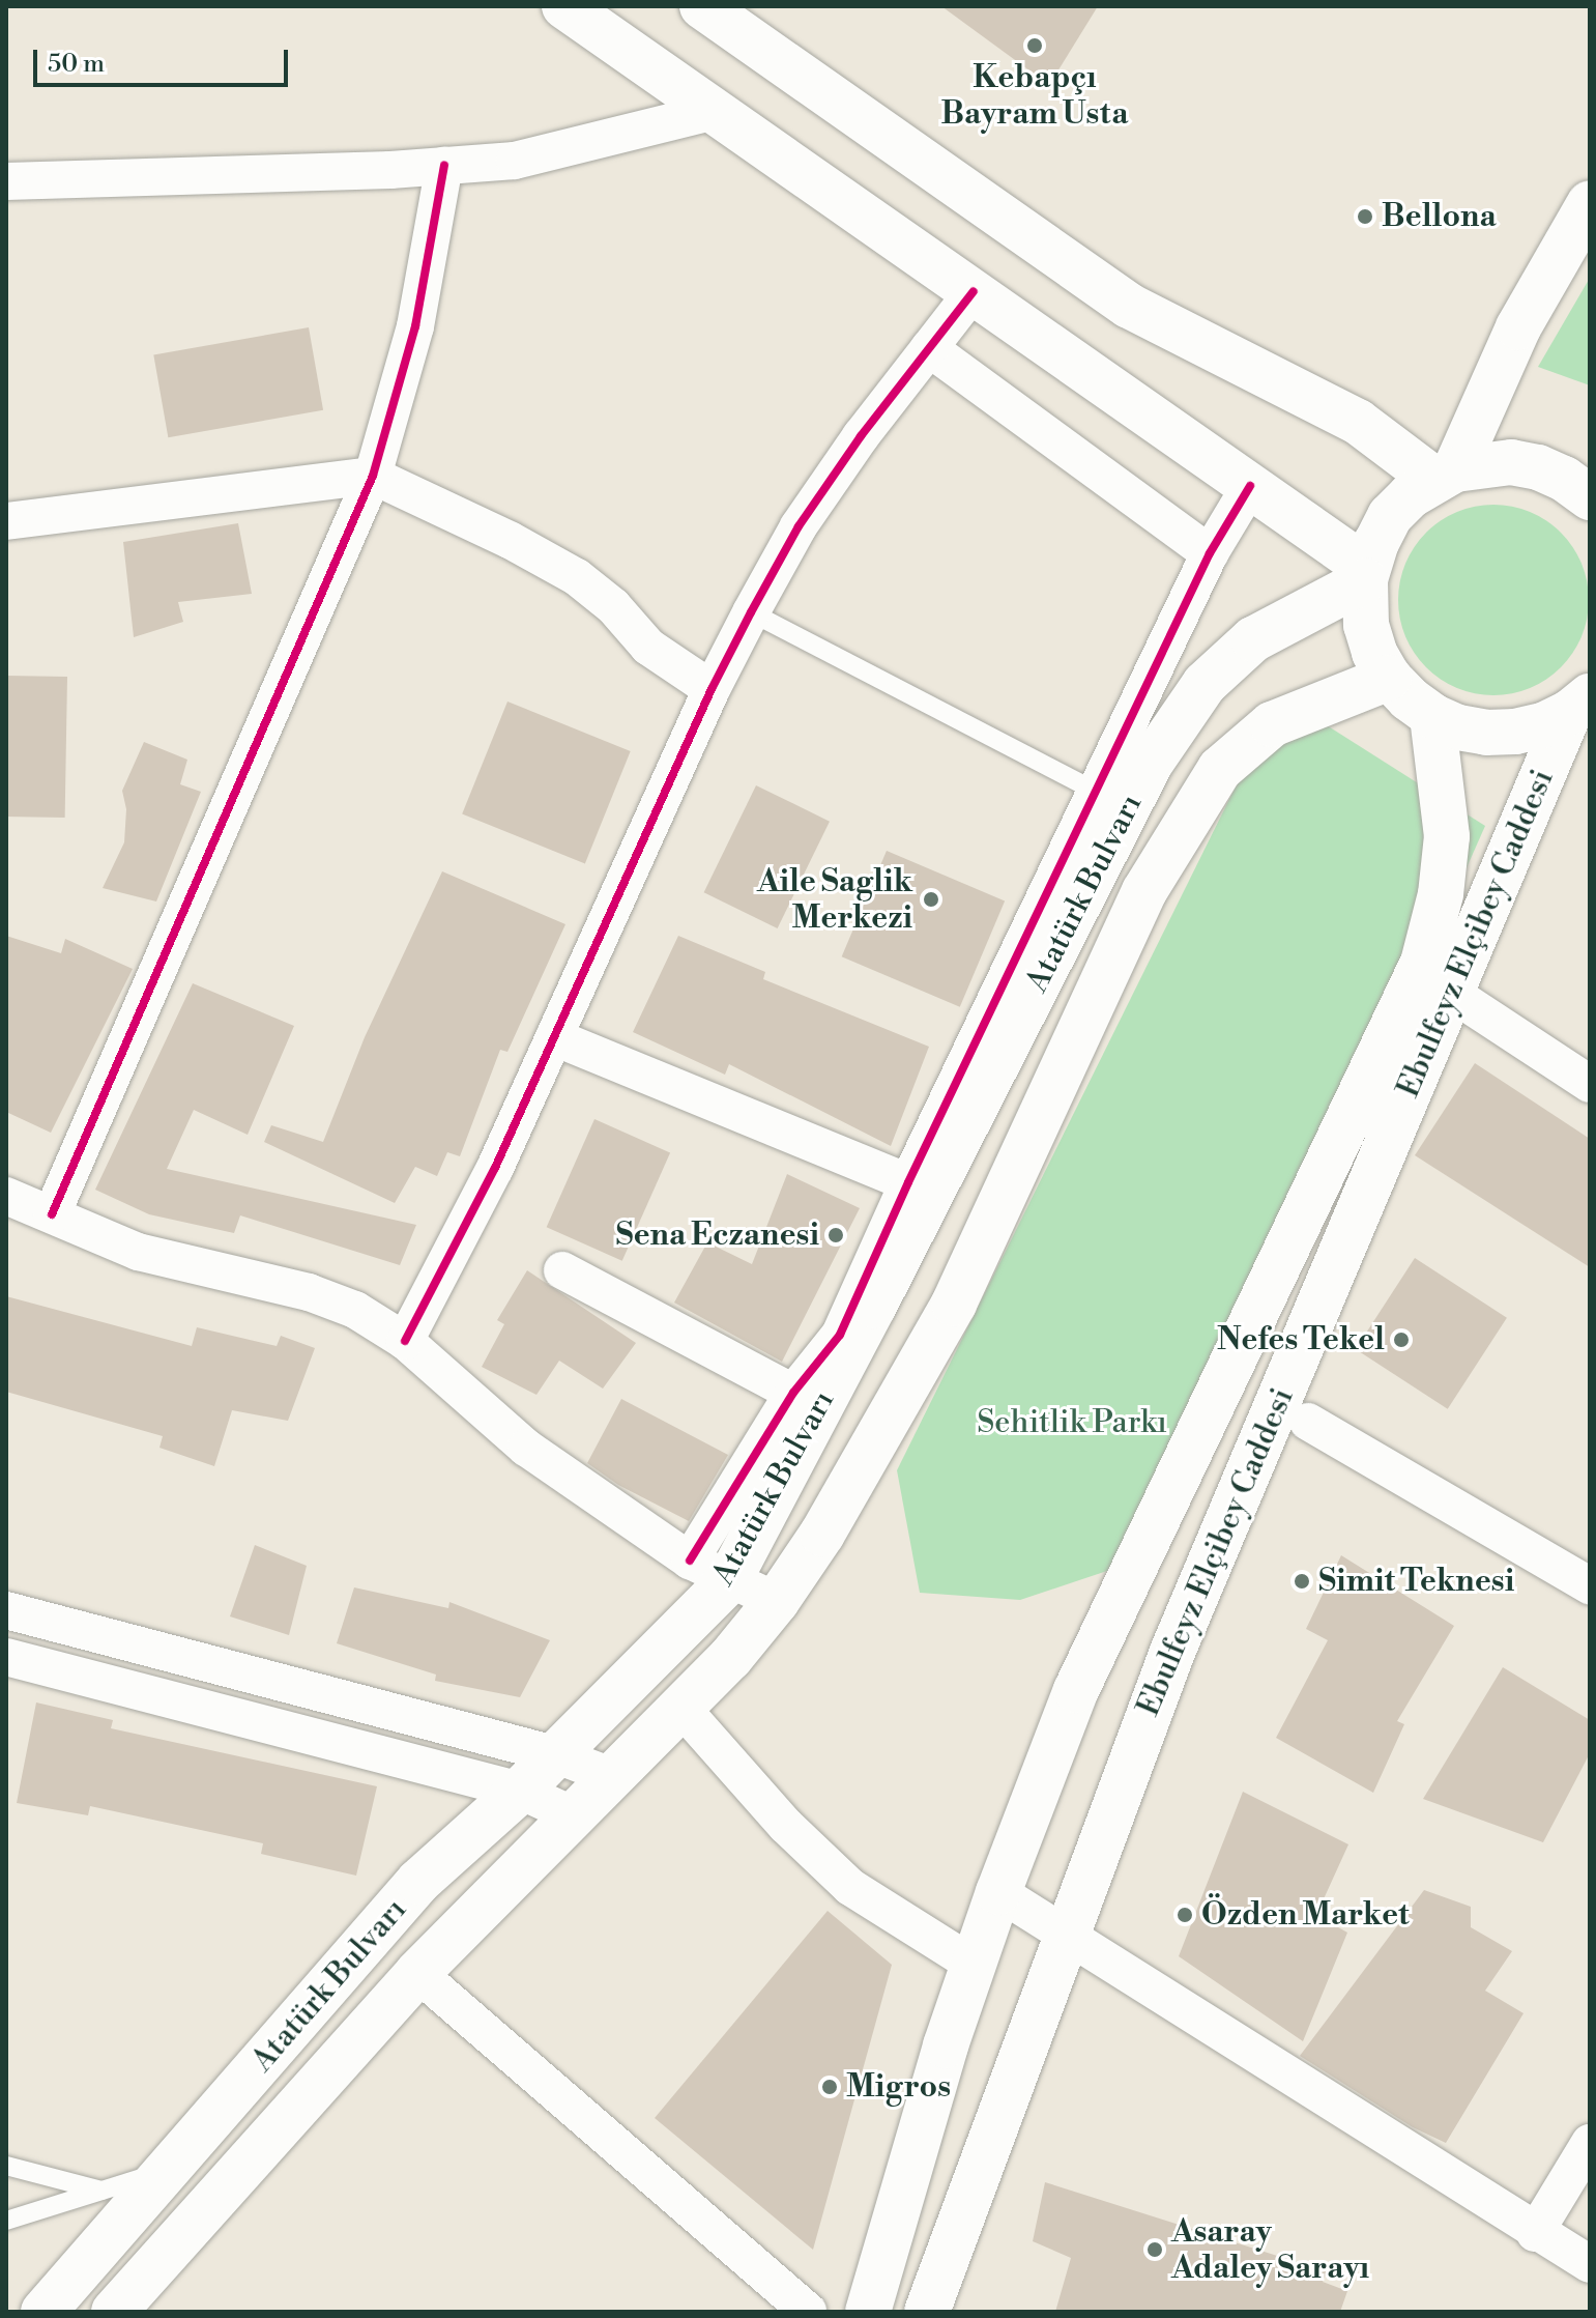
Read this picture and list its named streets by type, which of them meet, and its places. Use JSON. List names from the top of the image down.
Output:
{
  "streets": {
    "main road": ["Atatürk Bulvarı", "Ebulfeyz Elçibey Caddesi"]
  },
  "parks": ["Sehitlik Parkı"],
  "places": [
    "Kebapçı Bayram Usta",
    "Bellona",
    "Aile Saglik Merkezi",
    "Sena Eczanesi",
    "Nefes Tekel",
    "Simit Teknesi",
    "Özden Market",
    "Migros",
    "Asaray Adaley Sarayı"
  ],
  "scale_bar": "50 m"
}
